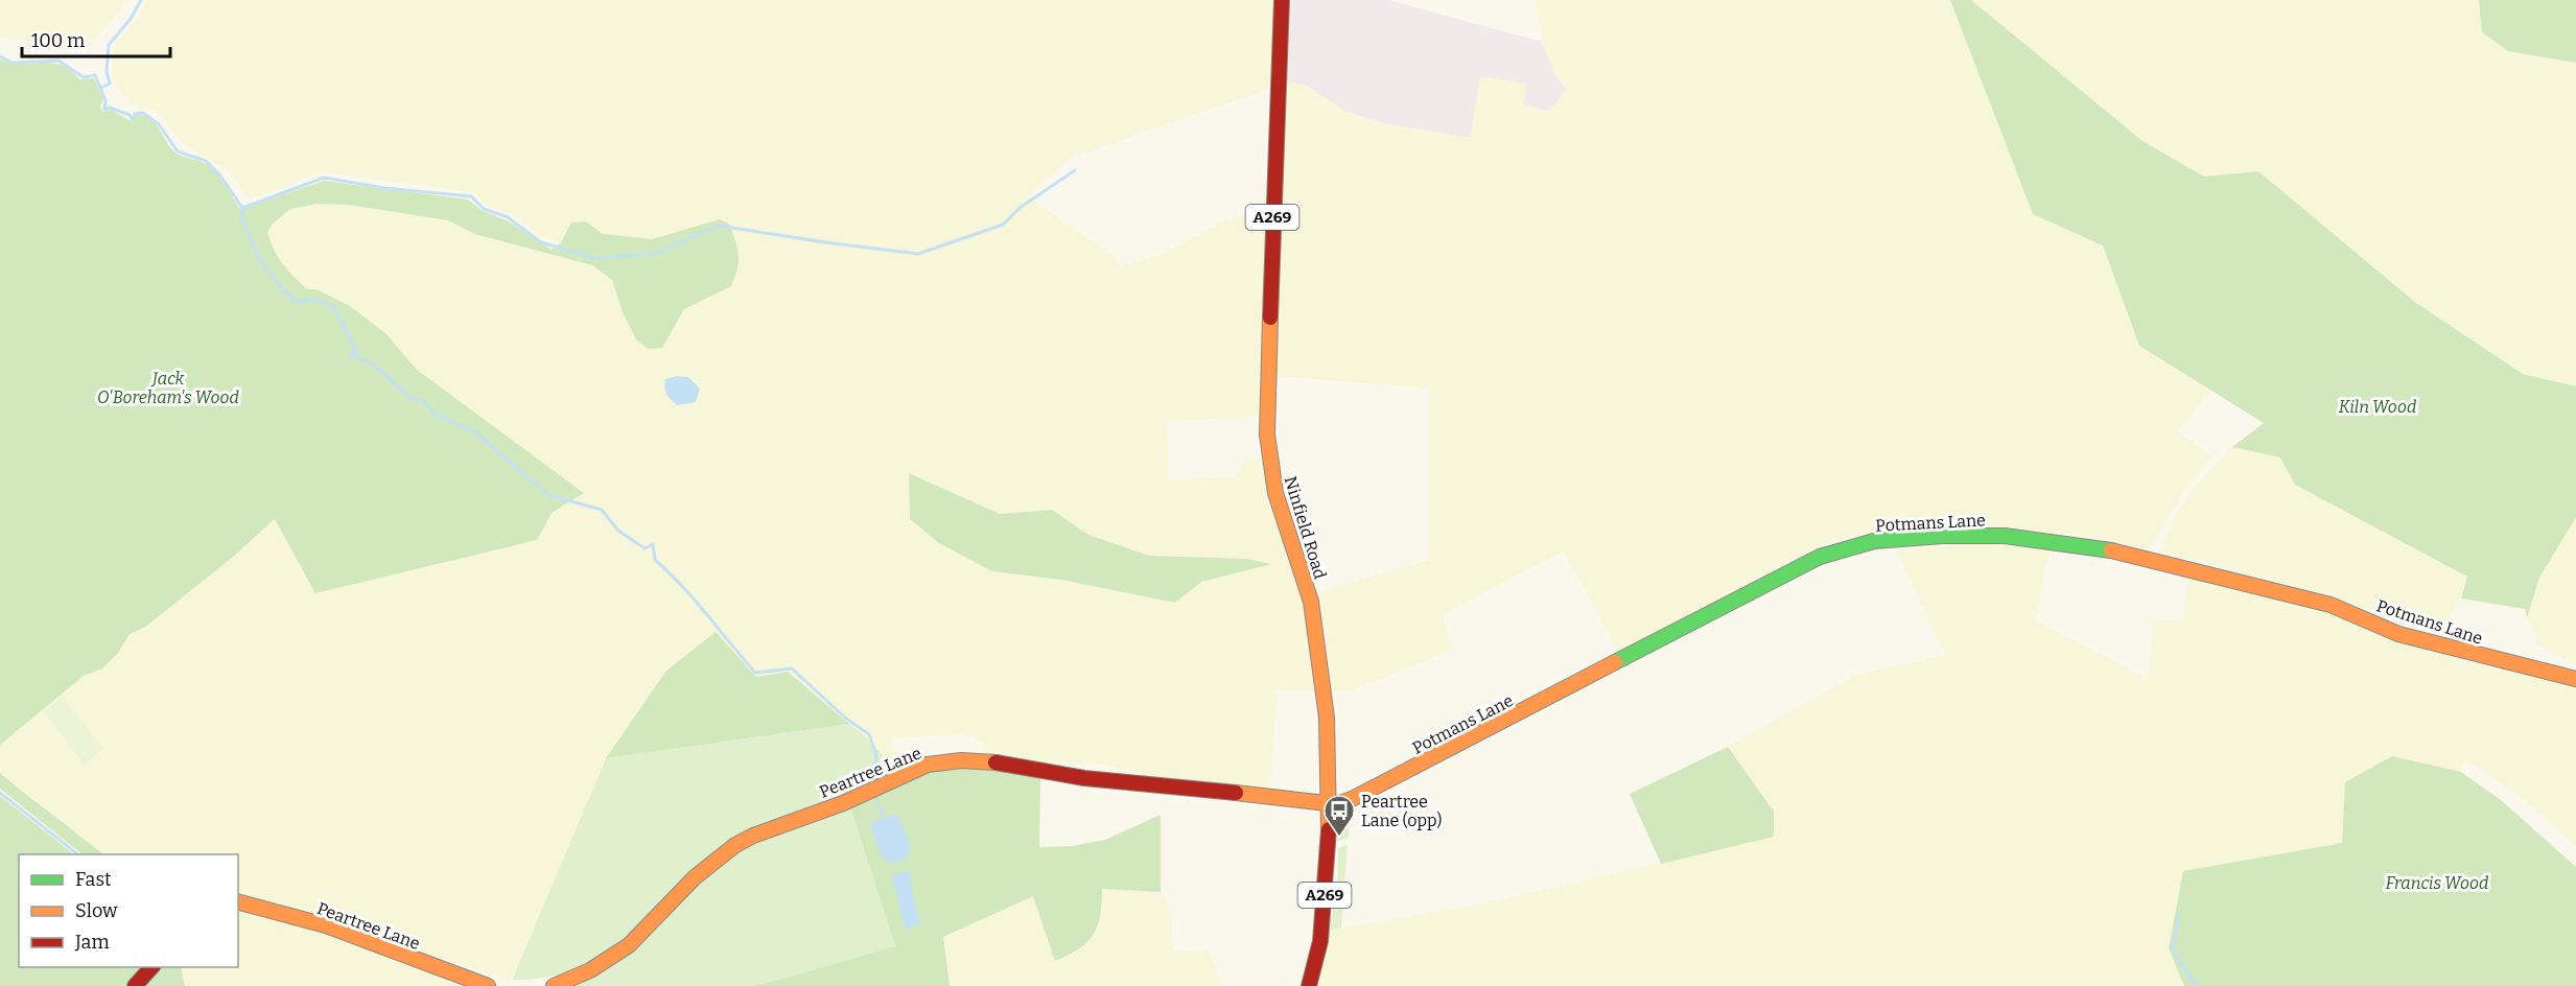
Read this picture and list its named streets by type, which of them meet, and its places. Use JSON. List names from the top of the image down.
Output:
{
  "streets": {
    "street": [
      "A269",
      "Potmans Lane",
      "Ninfield Road",
      "Peartree Lane"
    ]
  },
  "crossings": [
    ["Potmans Lane", "Ninfield Road"],
    ["Potmans Lane", "Peartree Lane"],
    ["Ninfield Road", "Peartree Lane"]
  ],
  "parks": ["Jack O'Boreham's Wood", "Kiln Wood", "Francis Wood"],
  "places": {
    "bus stop": ["Peartree Lane (opp)"]
  },
  "legend": ["Fast", "Slow", "Jam"],
  "scale_bar": "100 m"
}
